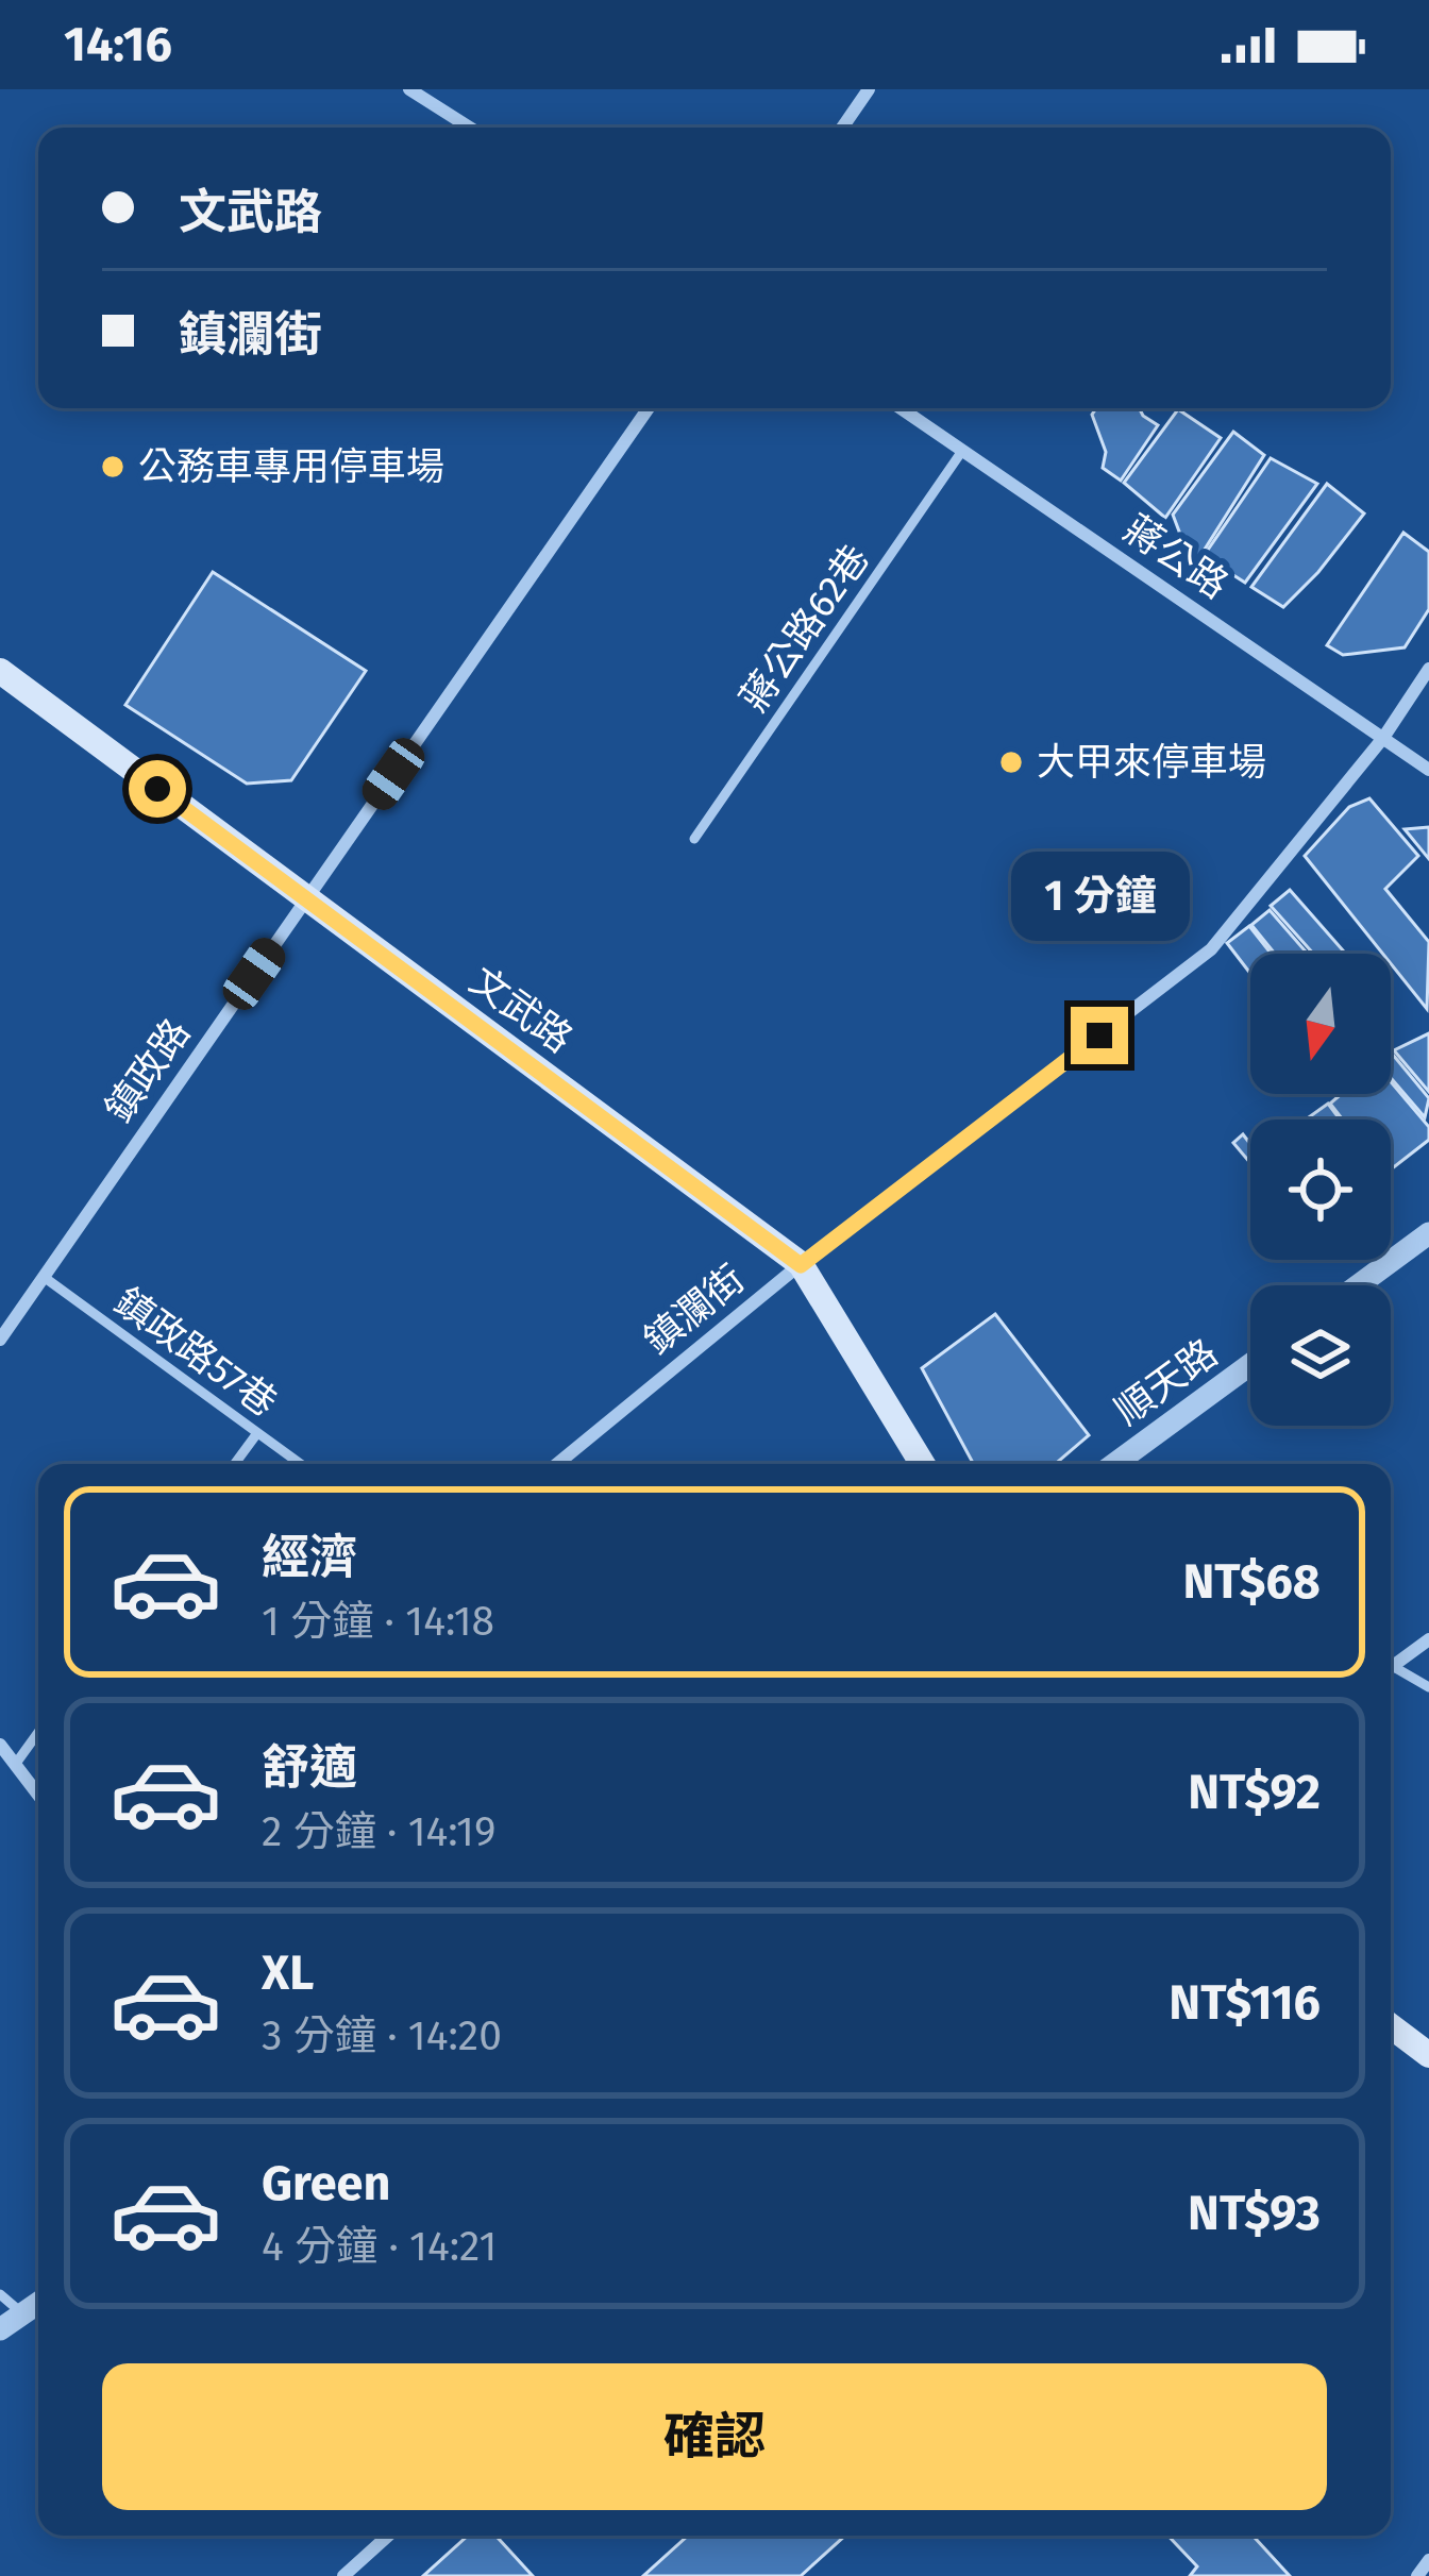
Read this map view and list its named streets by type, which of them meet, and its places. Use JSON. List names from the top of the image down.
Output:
{
  "streets": {
    "main road": ["文武路"],
    "street": [
      "蔣公路",
      "鎮政路",
      "鎮瀾街",
      "順天路"
    ],
    "lane": ["蔣公路62巷", "鎮政路57巷"]
  },
  "crossings": [
    ["蔣公路", "蔣公路62巷"],
    ["蔣公路", "鎮瀾街"],
    ["文武路", "鎮政路"],
    ["文武路", "鎮瀾街"],
    ["鎮政路", "鎮政路57巷"]
  ],
  "places": ["公務車專用停車場", "大甲來停車場"],
  "north": "bottom",
  "page": {
    "status": "14:16",
    "banner": ["文武路", "鎮瀾街"],
    "bubble": "1 分鐘",
    "list": [
      {
        "name": "經濟",
        "note": "1 分鐘 · 14:18",
        "value": "NT$68"
      },
      {
        "name": "舒適",
        "note": "2 分鐘 · 14:19",
        "value": "NT$92"
      },
      {
        "name": "XL",
        "note": "3 分鐘 · 14:20",
        "value": "NT$116"
      },
      {
        "name": "Green",
        "note": "4 分鐘 · 14:21",
        "value": "NT$93"
      }
    ],
    "buttons": "確認"
  }
}
